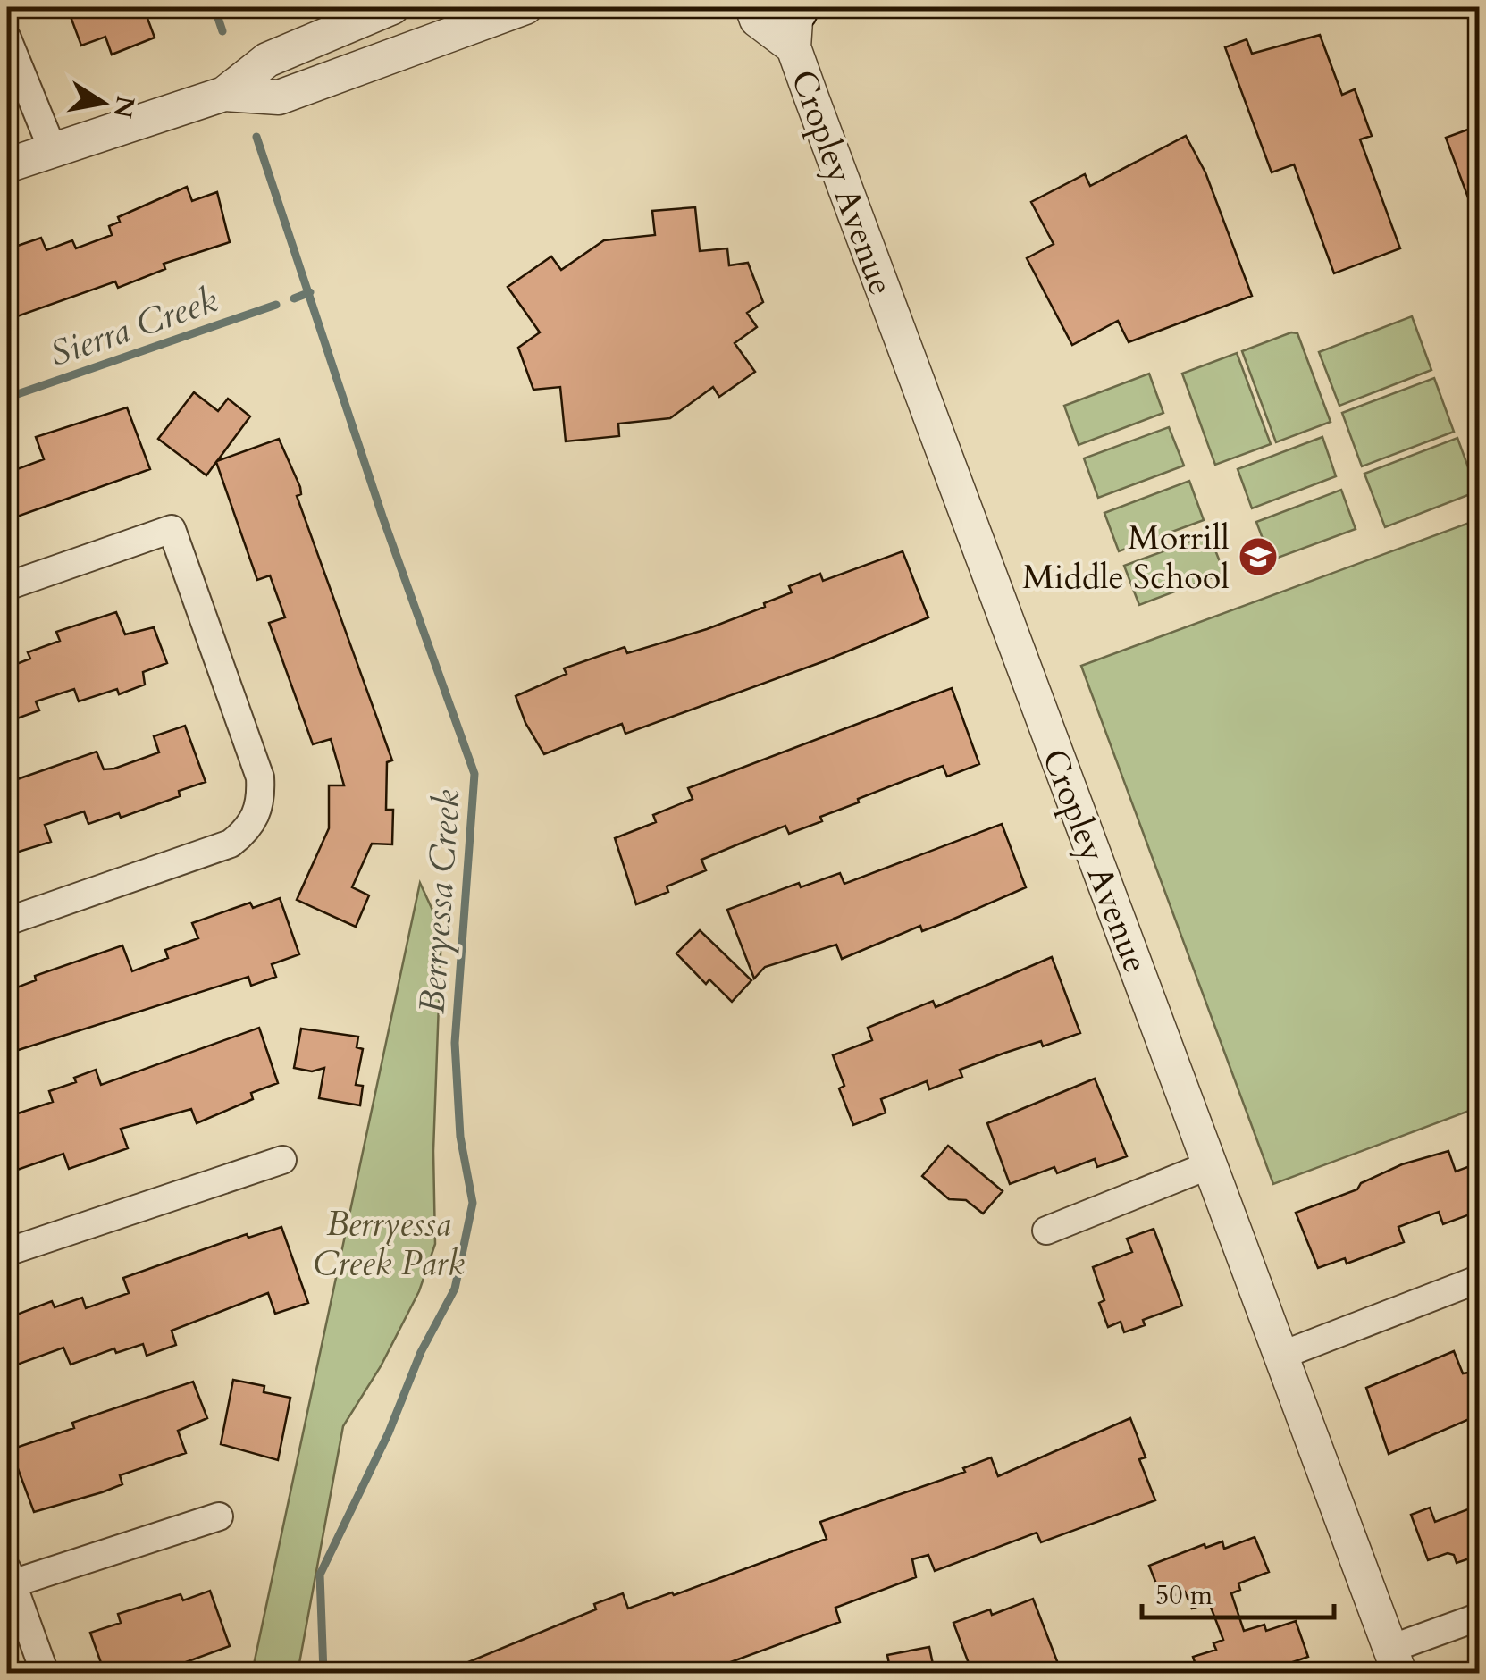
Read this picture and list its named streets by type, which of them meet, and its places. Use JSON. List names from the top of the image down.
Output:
{
  "streets": {
    "street": ["Cropley Avenue"]
  },
  "water": ["Sierra Creek", "Berryessa Creek"],
  "parks": ["Berryessa Creek Park"],
  "places": {
    "school or university": ["Morrill Middle School"]
  },
  "scale_bar": "50 m",
  "north": "right"
}
